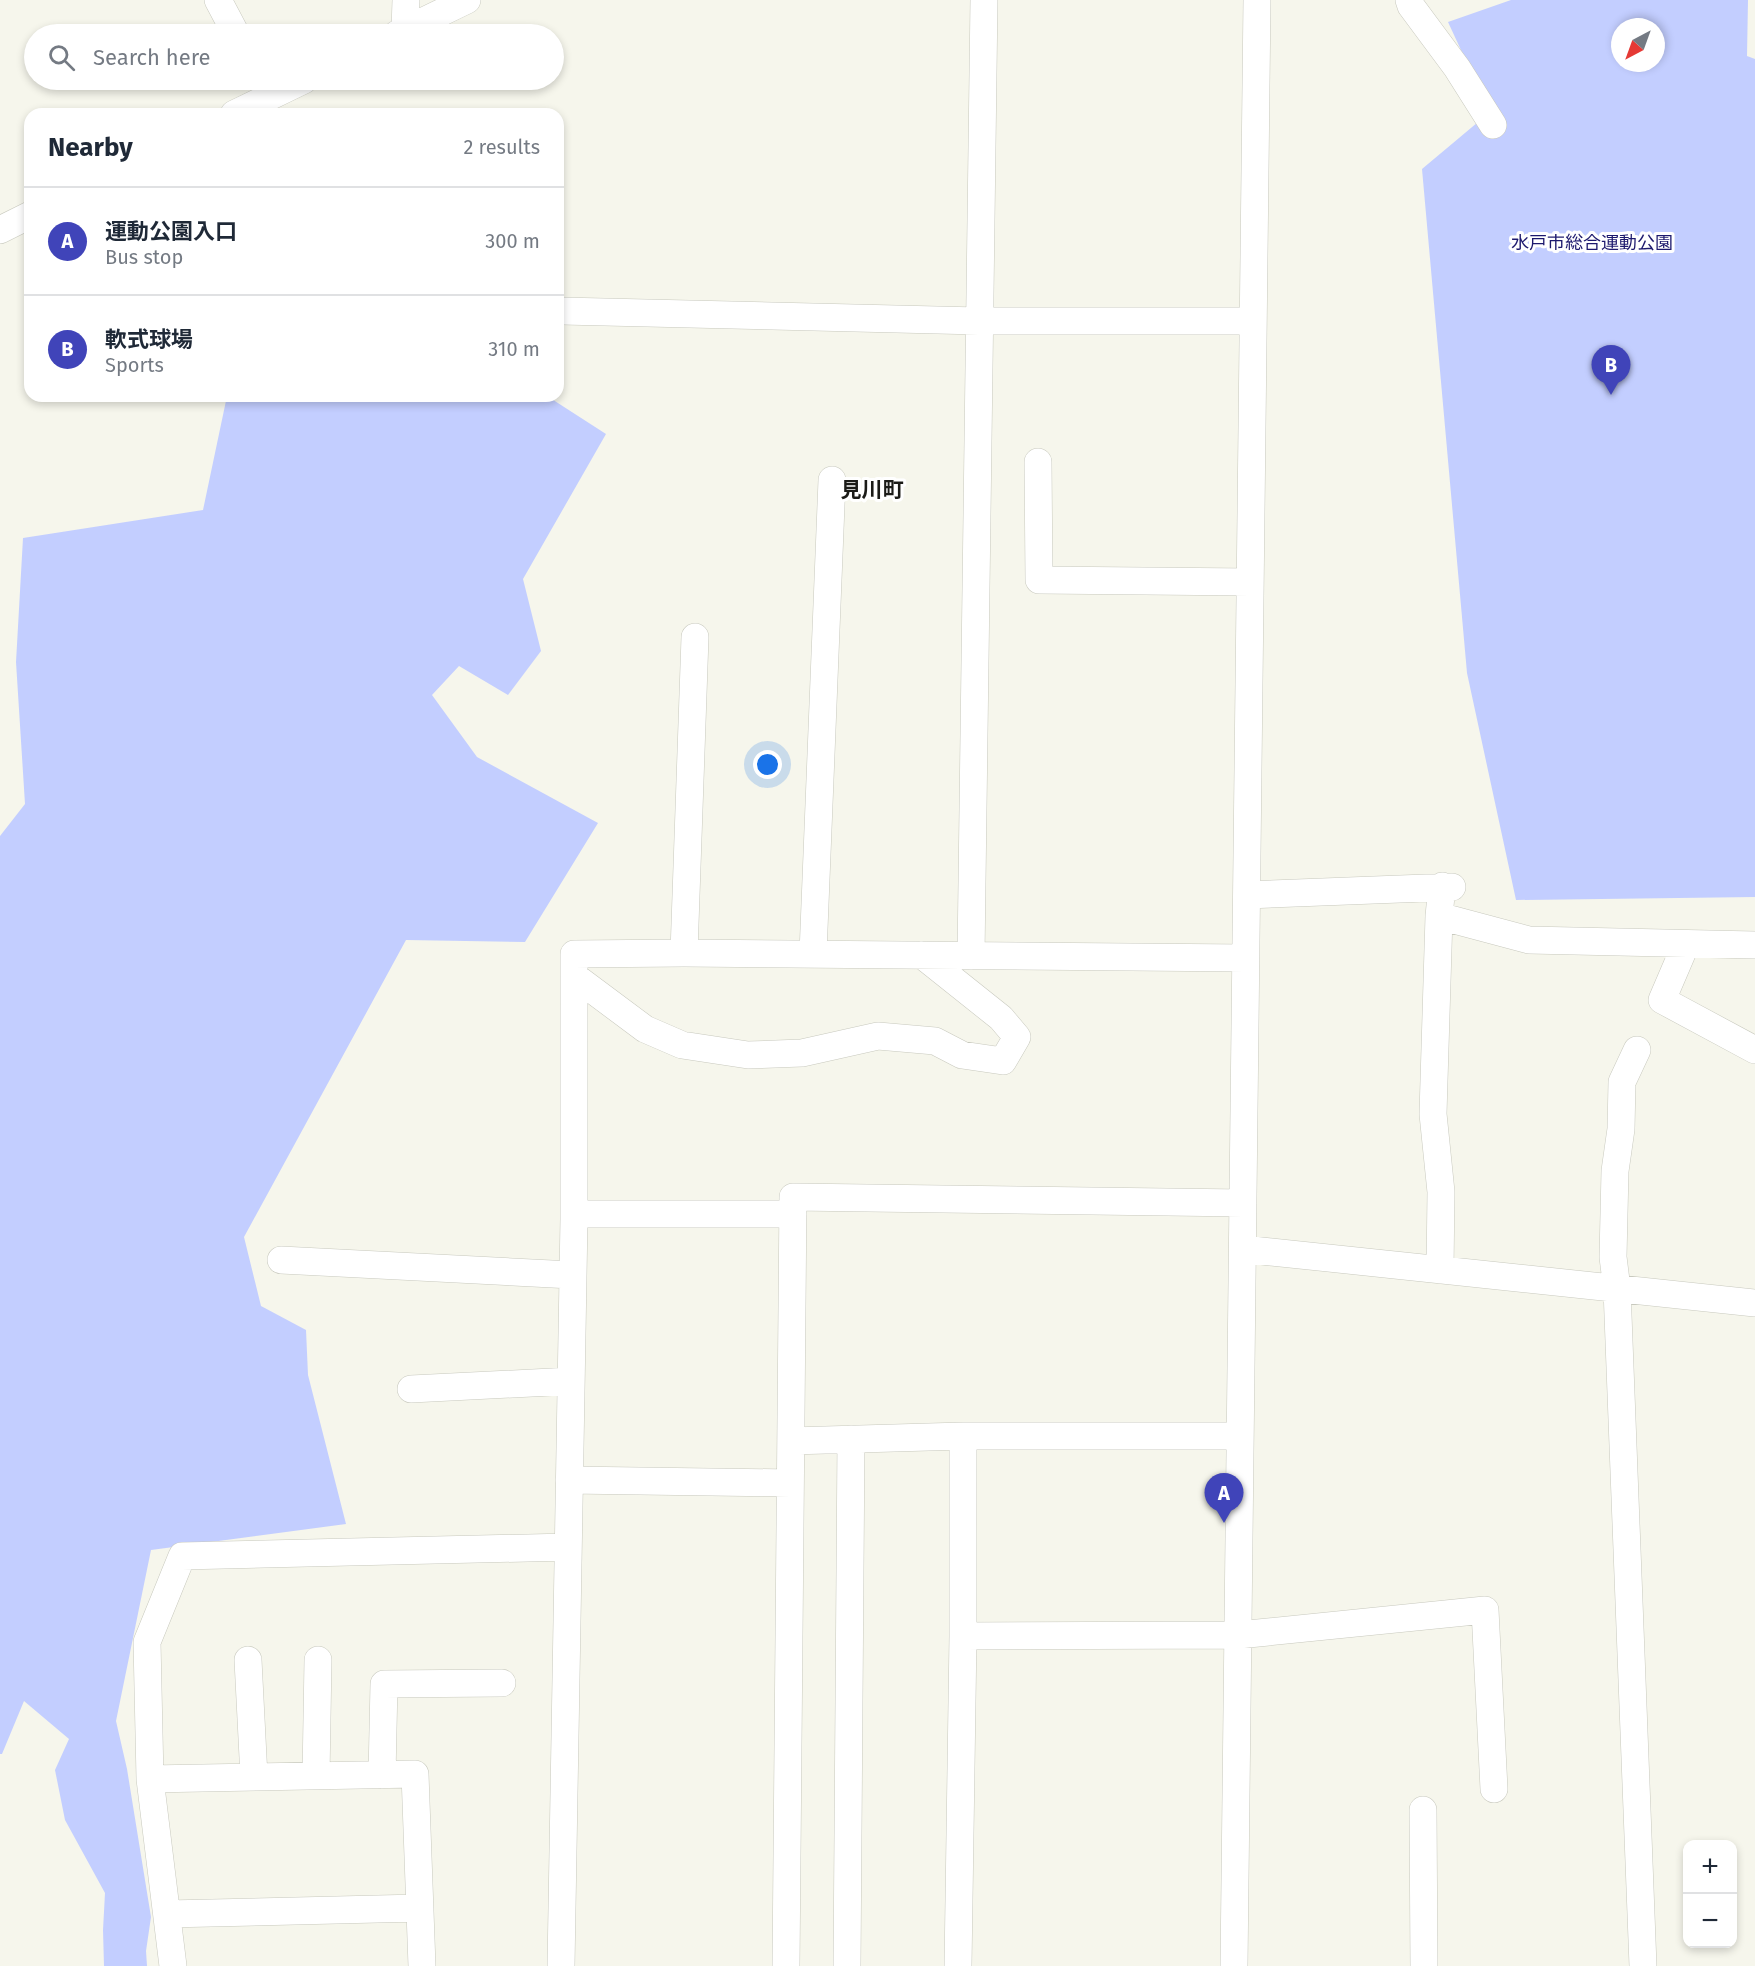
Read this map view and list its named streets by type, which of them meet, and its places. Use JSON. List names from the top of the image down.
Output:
{
  "districts": ["見川町"],
  "parks": ["水戸市総合運動公園"],
  "north": "bottom left",
  "page": {
    "search": "Search here",
    "heading": ["Nearby", "2 results"],
    "list": [
      {
        "mark": "A",
        "name": "運動公園入口",
        "note": "Bus stop",
        "value": "300 m"
      },
      {
        "mark": "B",
        "name": "軟式球場",
        "note": "Sports",
        "value": "310 m"
      }
    ],
    "pins": ["B", "A"],
    "map_buttons": ["+", "−"]
  }
}
